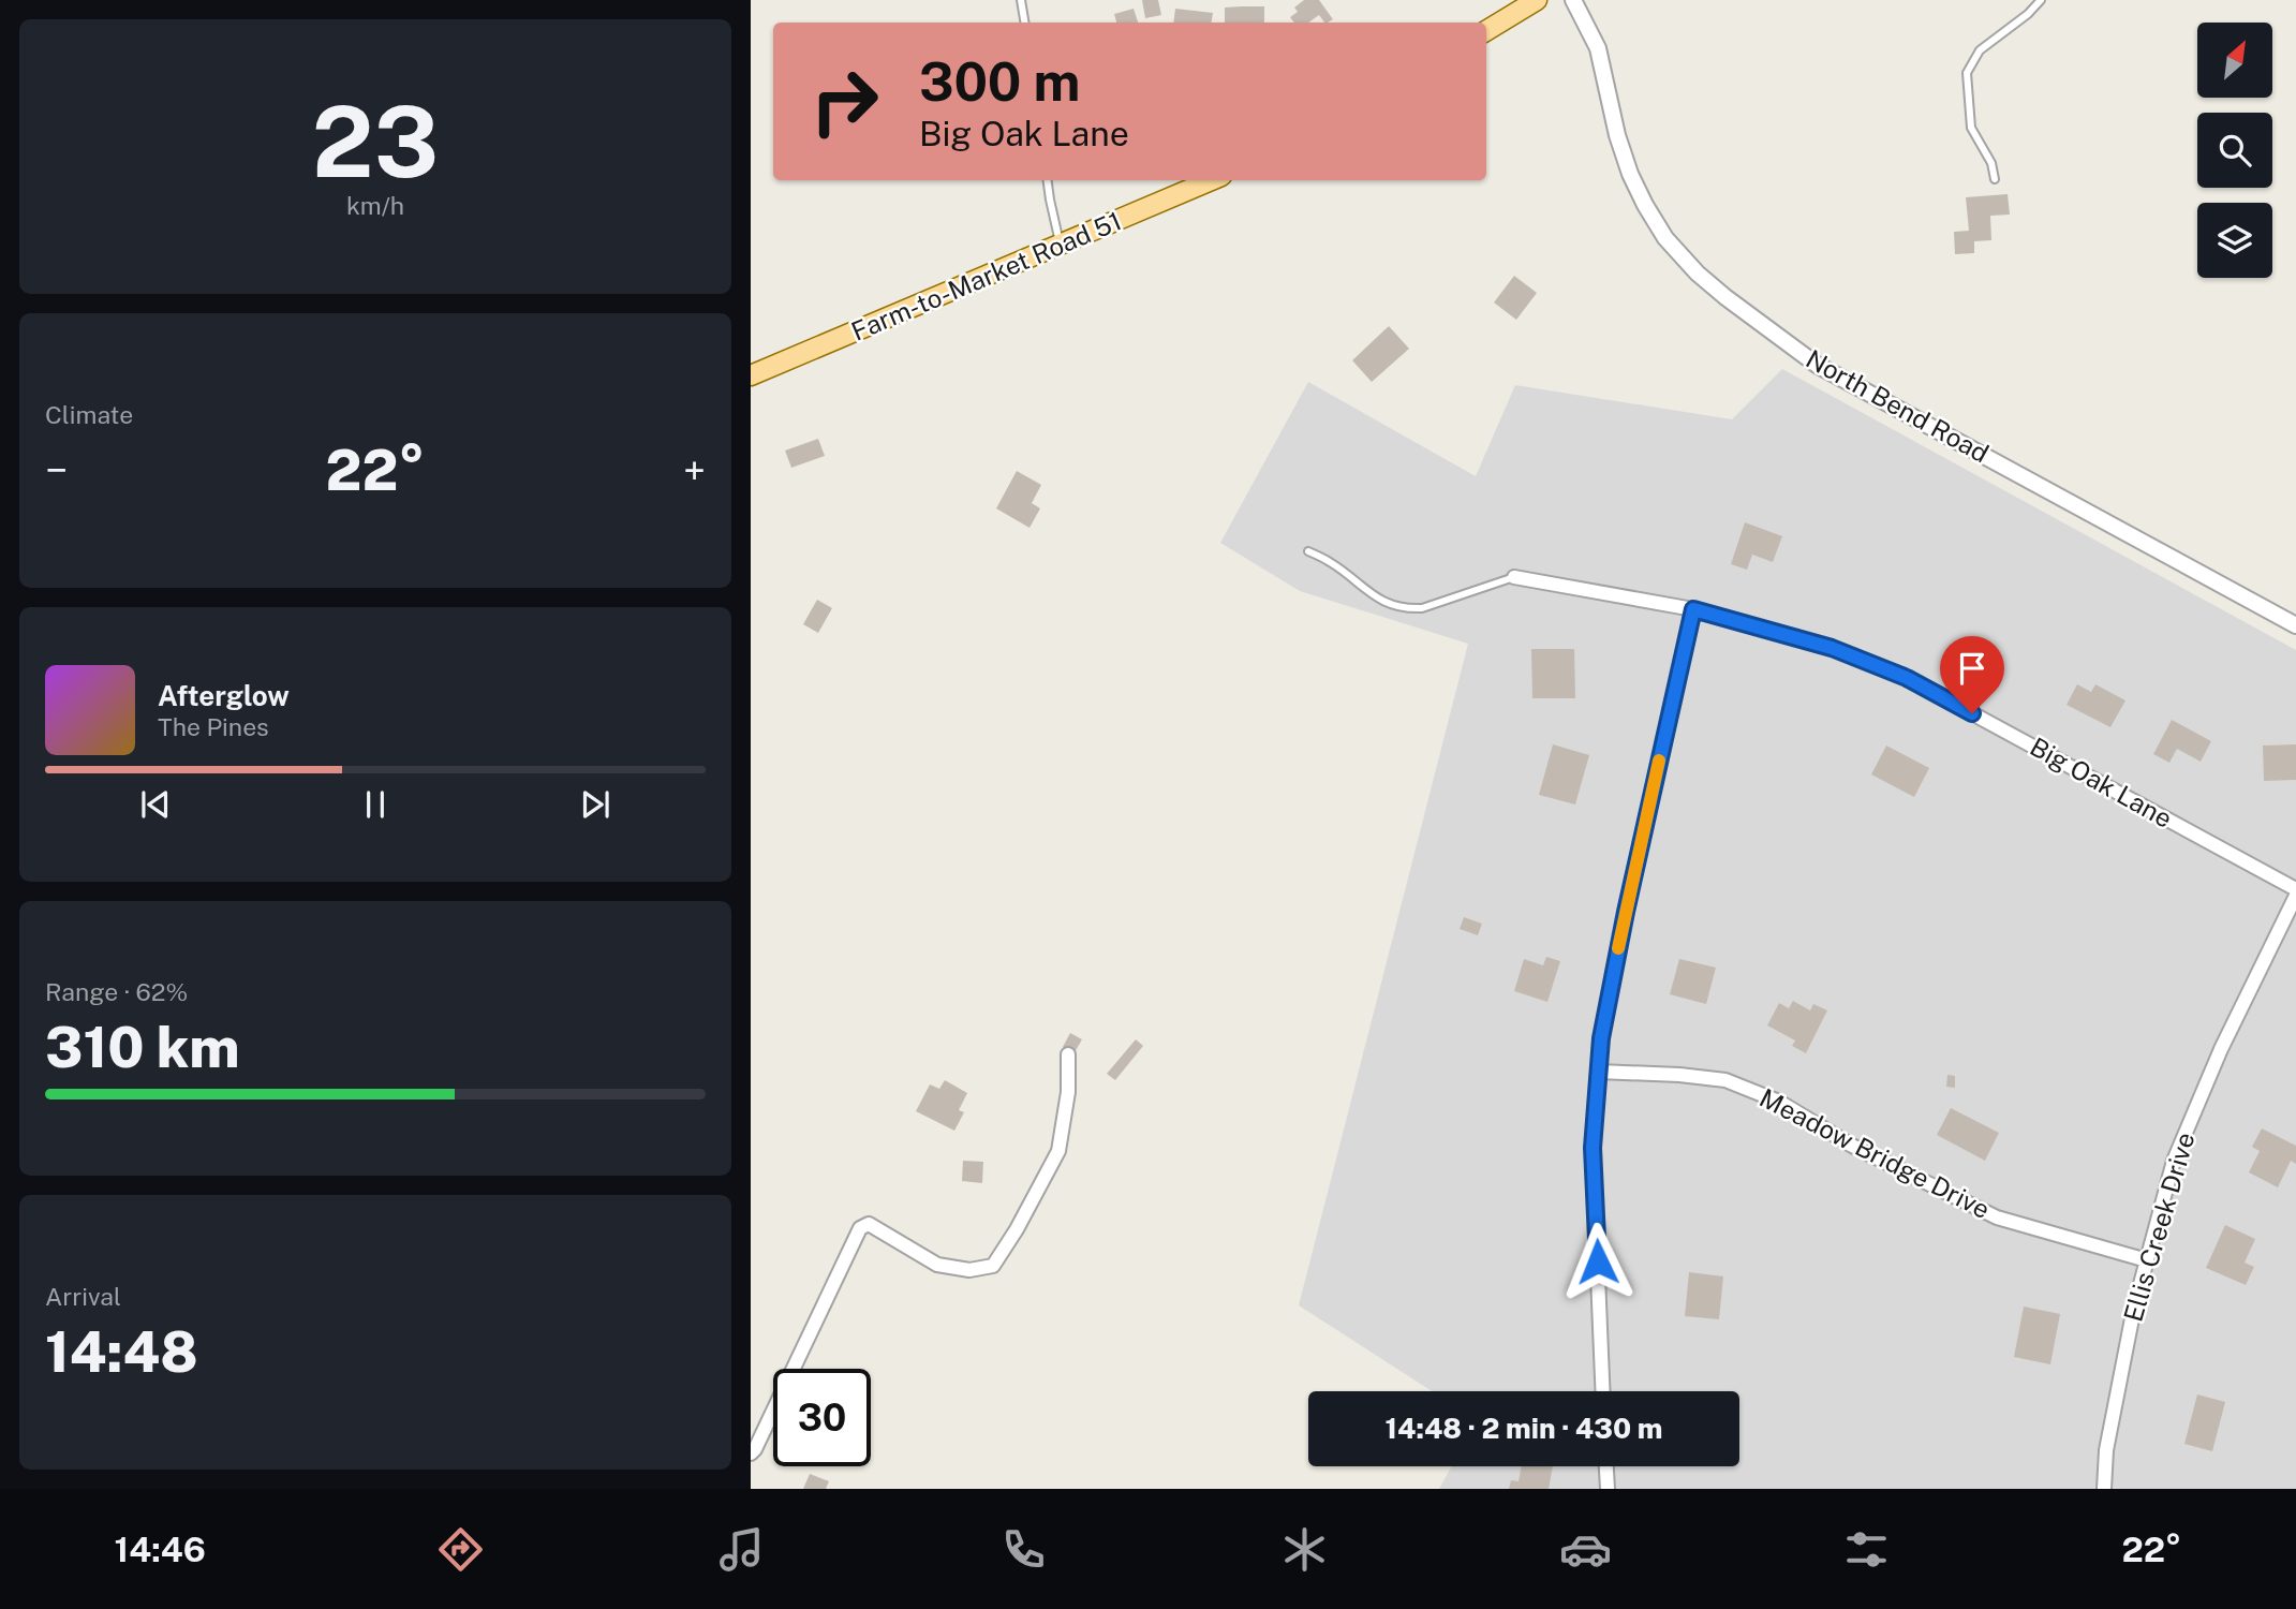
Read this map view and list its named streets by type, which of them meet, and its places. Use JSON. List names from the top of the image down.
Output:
{
  "streets": {
    "main road": ["Farm-to-Market Road 51"],
    "street": [
      "North Bend Road",
      "Big Oak Lane",
      "Meadow Bridge Drive",
      "Ellis Creek Drive"
    ]
  },
  "crossings": [
    ["Meadow Bridge Drive", "Ellis Creek Drive"]
  ],
  "north": "top right",
  "page": {
    "tile": [
      ["23", "km/h"],
      "Climate",
      ["Range · 62%", "310 km"],
      ["Arrival", "14:48"]
    ],
    "turn": ["300 m", "Big Oak Lane"],
    "heat": ["−", "22°", "+"],
    "song": ["Afterglow", "The Pines"],
    "limit": "30",
    "trip": "14:48 · 2 min · 430 m",
    "tabs": ["14:46", "22°"]
  }
}
